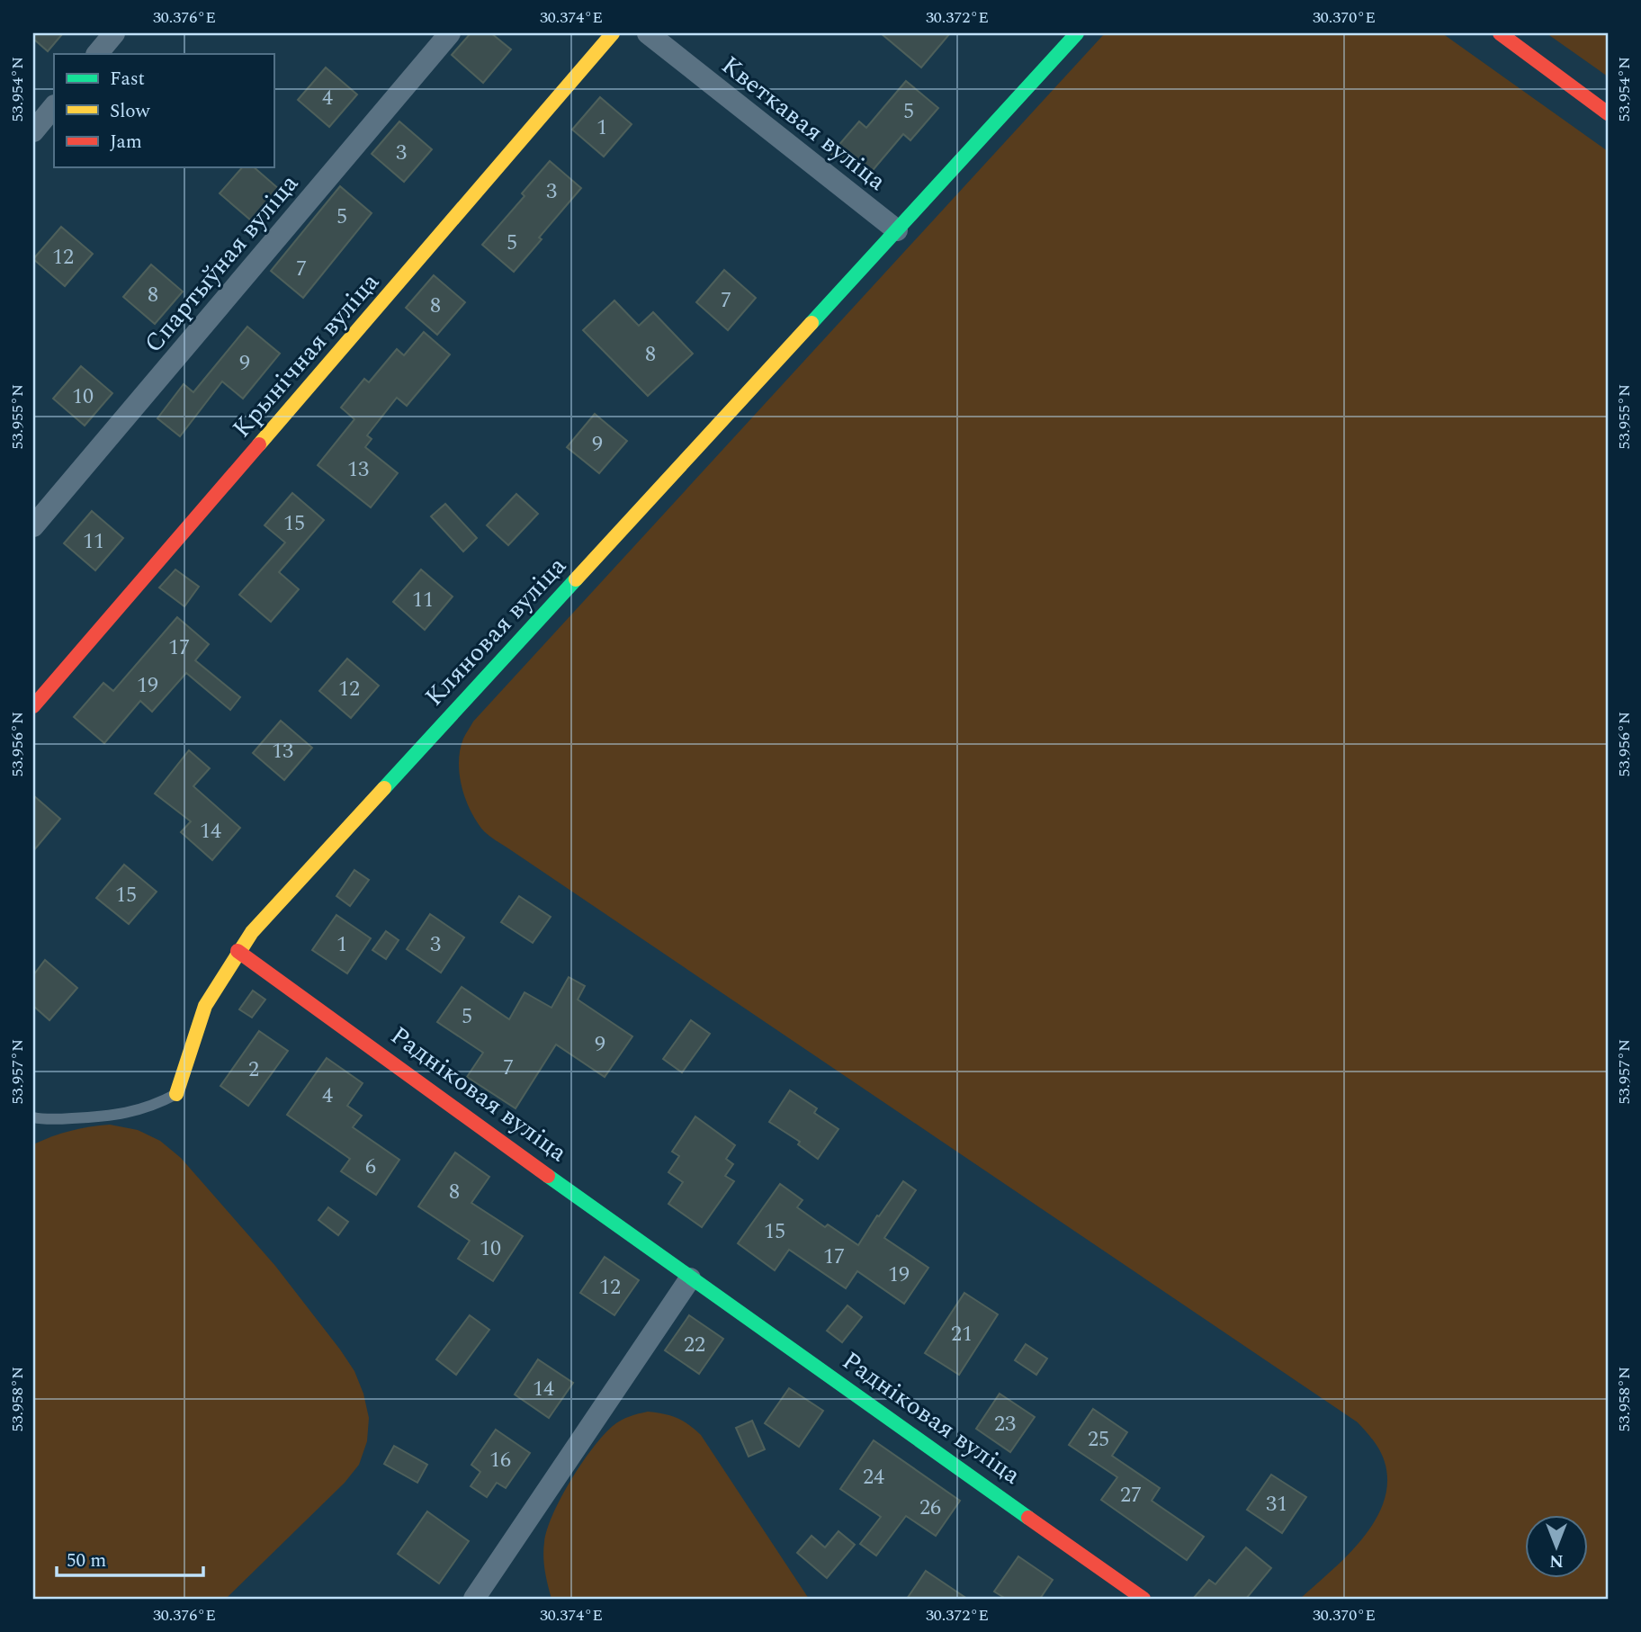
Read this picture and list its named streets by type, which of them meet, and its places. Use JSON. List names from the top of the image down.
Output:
{
  "streets": {
    "street": [
      "Кветкавая вуліца",
      "Спартыўная вуліца",
      "Крынічная вуліца",
      "Кляновая вуліца",
      "Радніковая вуліца"
    ]
  },
  "crossings": [
    ["Кветкавая вуліца", "Кляновая вуліца"],
    ["Кляновая вуліца", "Радніковая вуліца"]
  ],
  "house_numbers": [
    "4",
    "5",
    "1",
    "3",
    "3",
    "5",
    "5",
    "12",
    "7",
    "8",
    "7",
    "8",
    "8",
    "9",
    "10",
    "9",
    "13",
    "15",
    "11",
    "11",
    "17",
    "19",
    "12",
    "13",
    "14",
    "15",
    "1",
    "3",
    "5",
    "9",
    "7",
    "2",
    "4",
    "6",
    "8",
    "15",
    "10",
    "17",
    "19",
    "12",
    "21",
    "22",
    "14",
    "23",
    "25",
    "16",
    "24",
    "27",
    "31",
    "26"
  ],
  "legend": ["Fast", "Slow", "Jam"],
  "scale_bar": "50 m",
  "north": "bottom",
  "coordinates": [
    "30.376°E",
    "30.374°E",
    "30.372°E",
    "30.370°E",
    "53.954°N",
    "53.955°N",
    "53.956°N",
    "53.957°N",
    "53.958°N"
  ]
}
